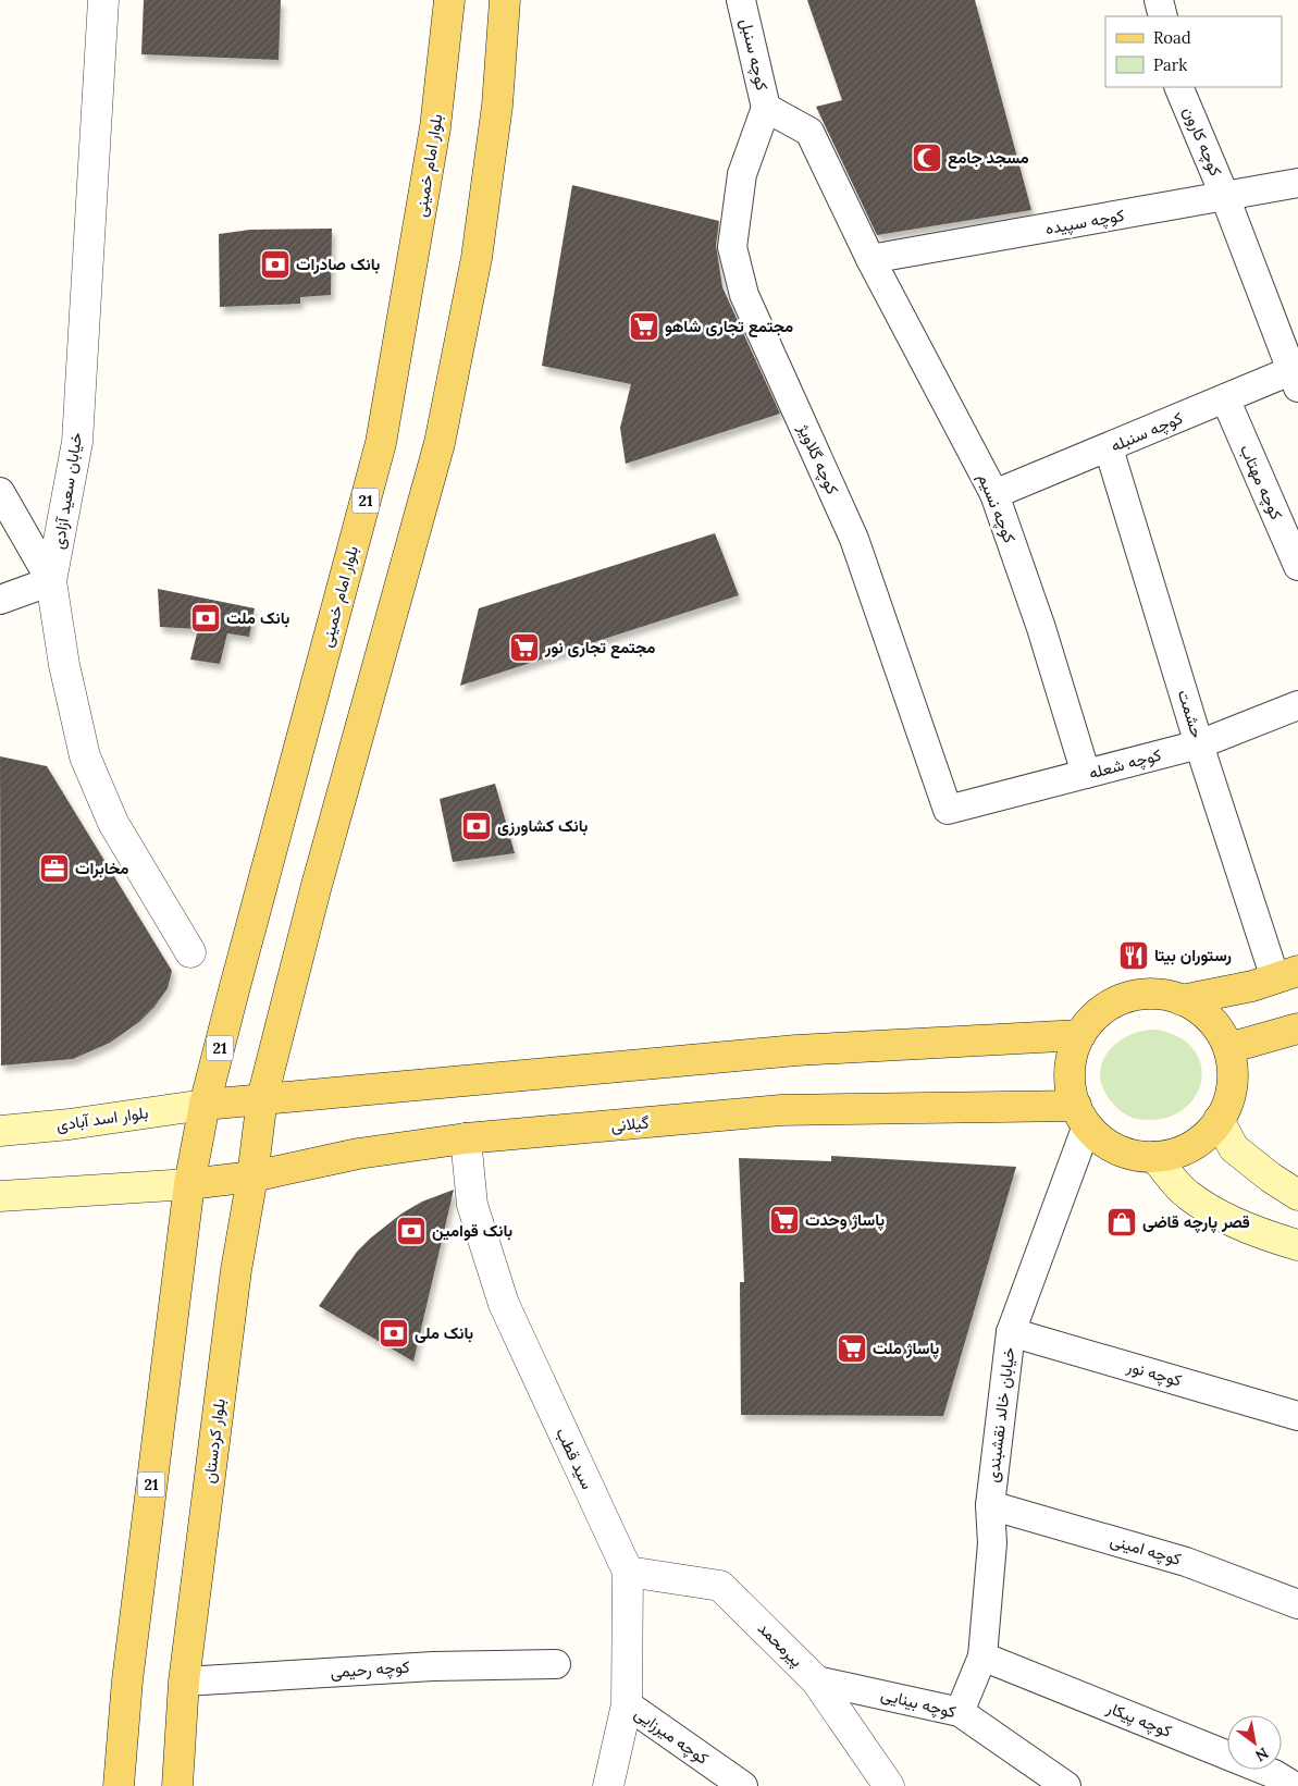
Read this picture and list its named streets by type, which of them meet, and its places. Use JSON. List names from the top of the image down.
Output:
{
  "streets": {
    "main road": [
      "بلوار امام خمینی",
      "21",
      "بلوار اسد آبادی",
      "گیلانی",
      "بلوار کردستان"
    ],
    "street": [
      "کوچه سنبل",
      "کوچه کارون",
      "کوچه سپیده",
      "کوچه سنبله",
      "کوچه گلاویژ",
      "کوچه مهتاب",
      "خیابان سعید آزادی",
      "کوچه نسیم",
      "حشمت",
      "کوچه شعله",
      "کوچه نور",
      "خیابان خالد نقشبندی",
      "سید قطب",
      "کوچه امینی",
      "پیرمحمد",
      "کوچه رحیمی",
      "کوچه بینایی",
      "کوچه پیکار",
      "کوچه میرزایی"
    ]
  },
  "crossings": [
    ["کوچه سنبل", "کوچه گلاویژ"],
    ["کوچه سنبل", "کوچه نسیم"],
    ["کوچه کارون", "کوچه سپیده"],
    ["کوچه کارون", "کوچه سنبله"],
    ["بلوار امام خمینی", "21"],
    ["بلوار امام خمینی", "بلوار اسد آبادی"],
    ["بلوار امام خمینی", "گیلانی"],
    ["کوچه سپیده", "کوچه نسیم"],
    ["کوچه سنبله", "کوچه مهتاب"],
    ["کوچه سنبله", "کوچه نسیم"],
    ["کوچه سنبله", "حشمت"],
    ["کوچه گلاویژ", "کوچه نسیم"],
    ["کوچه گلاویژ", "کوچه شعله"],
    ["21", "گیلانی"],
    ["کوچه نسیم", "کوچه شعله"],
    ["حشمت", "کوچه شعله"],
    ["گیلانی", "خیابان خالد نقشبندی"],
    ["گیلانی", "بلوار کردستان"],
    ["گیلانی", "سید قطب"],
    ["کوچه نور", "خیابان خالد نقشبندی"],
    ["خیابان خالد نقشبندی", "کوچه امینی"],
    ["خیابان خالد نقشبندی", "کوچه بینایی"],
    ["خیابان خالد نقشبندی", "کوچه پیکار"],
    ["بلوار کردستان", "کوچه رحیمی"],
    ["سید قطب", "پیرمحمد"],
    ["سید قطب", "کوچه میرزایی"],
    ["پیرمحمد", "کوچه بینایی"]
  ],
  "places": {
    "mosque": ["مسجد جامع"],
    "bank": [
      "بانک صادرات",
      "بانک ملت",
      "بانک کشاورزی",
      "بانک قوامین",
      "بانک ملی"
    ],
    "supermarket": [
      "مجتمع تجاری شاهو",
      "مجتمع تجاری نور",
      "پاساژ وحدت",
      "پاساژ ملت"
    ],
    "office": ["مخابرات"],
    "restaurant": ["رستوران بیتا"],
    "shop": ["قصر پارچه قاضی"]
  },
  "legend": ["Road", "Park"],
  "north": "bottom right"
}
